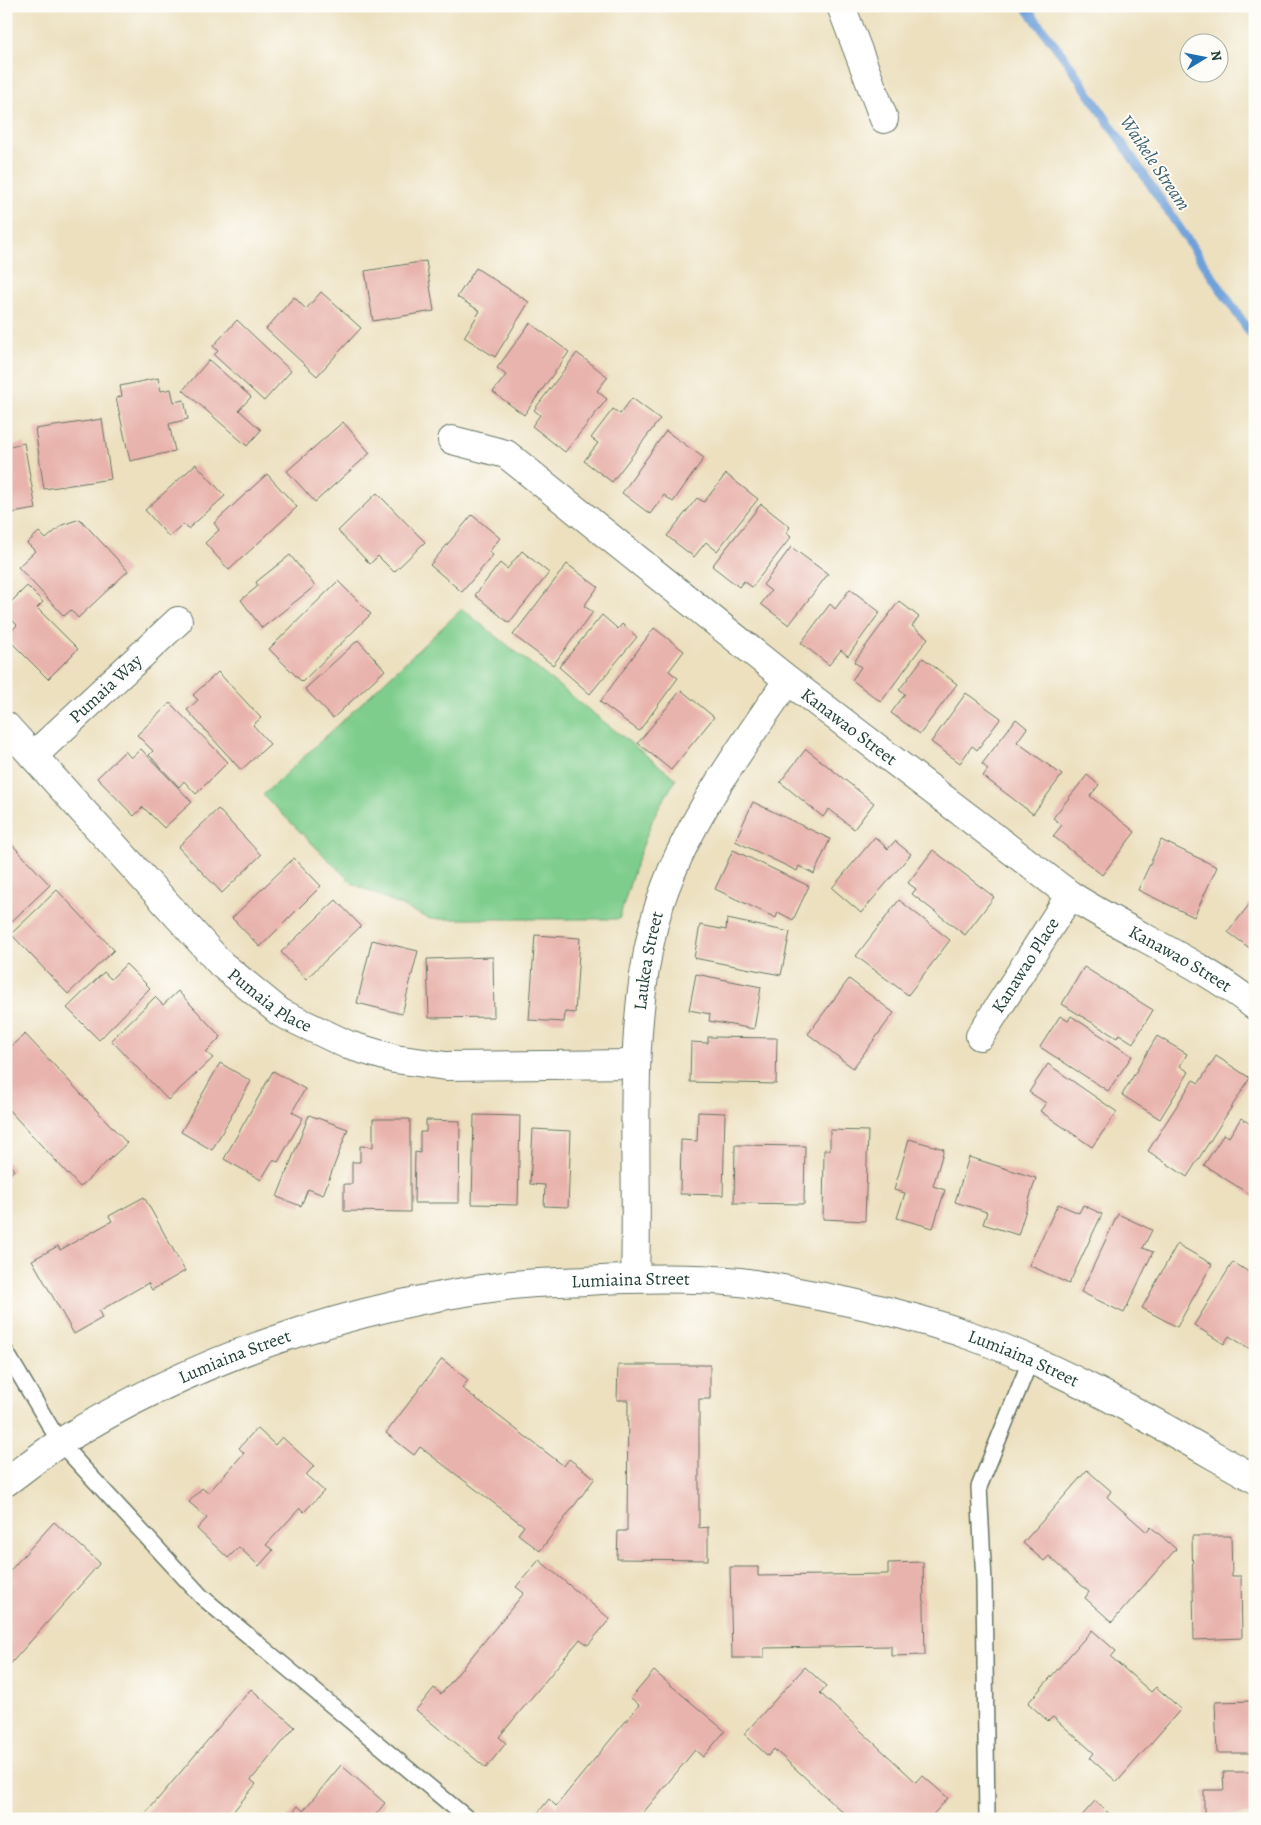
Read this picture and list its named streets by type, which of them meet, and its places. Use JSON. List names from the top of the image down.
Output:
{
  "streets": {
    "street": [
      "Pumaia Way",
      "Kanawao Street",
      "Laukea Street",
      "Kanawao Place",
      "Pumaia Place",
      "Lumiaina Street"
    ]
  },
  "crossings": [
    ["Pumaia Way", "Pumaia Place"],
    ["Kanawao Street", "Laukea Street"],
    ["Kanawao Street", "Kanawao Place"],
    ["Laukea Street", "Pumaia Place"],
    ["Laukea Street", "Lumiaina Street"]
  ],
  "water": ["Waikele Stream"],
  "north": "right"
}
